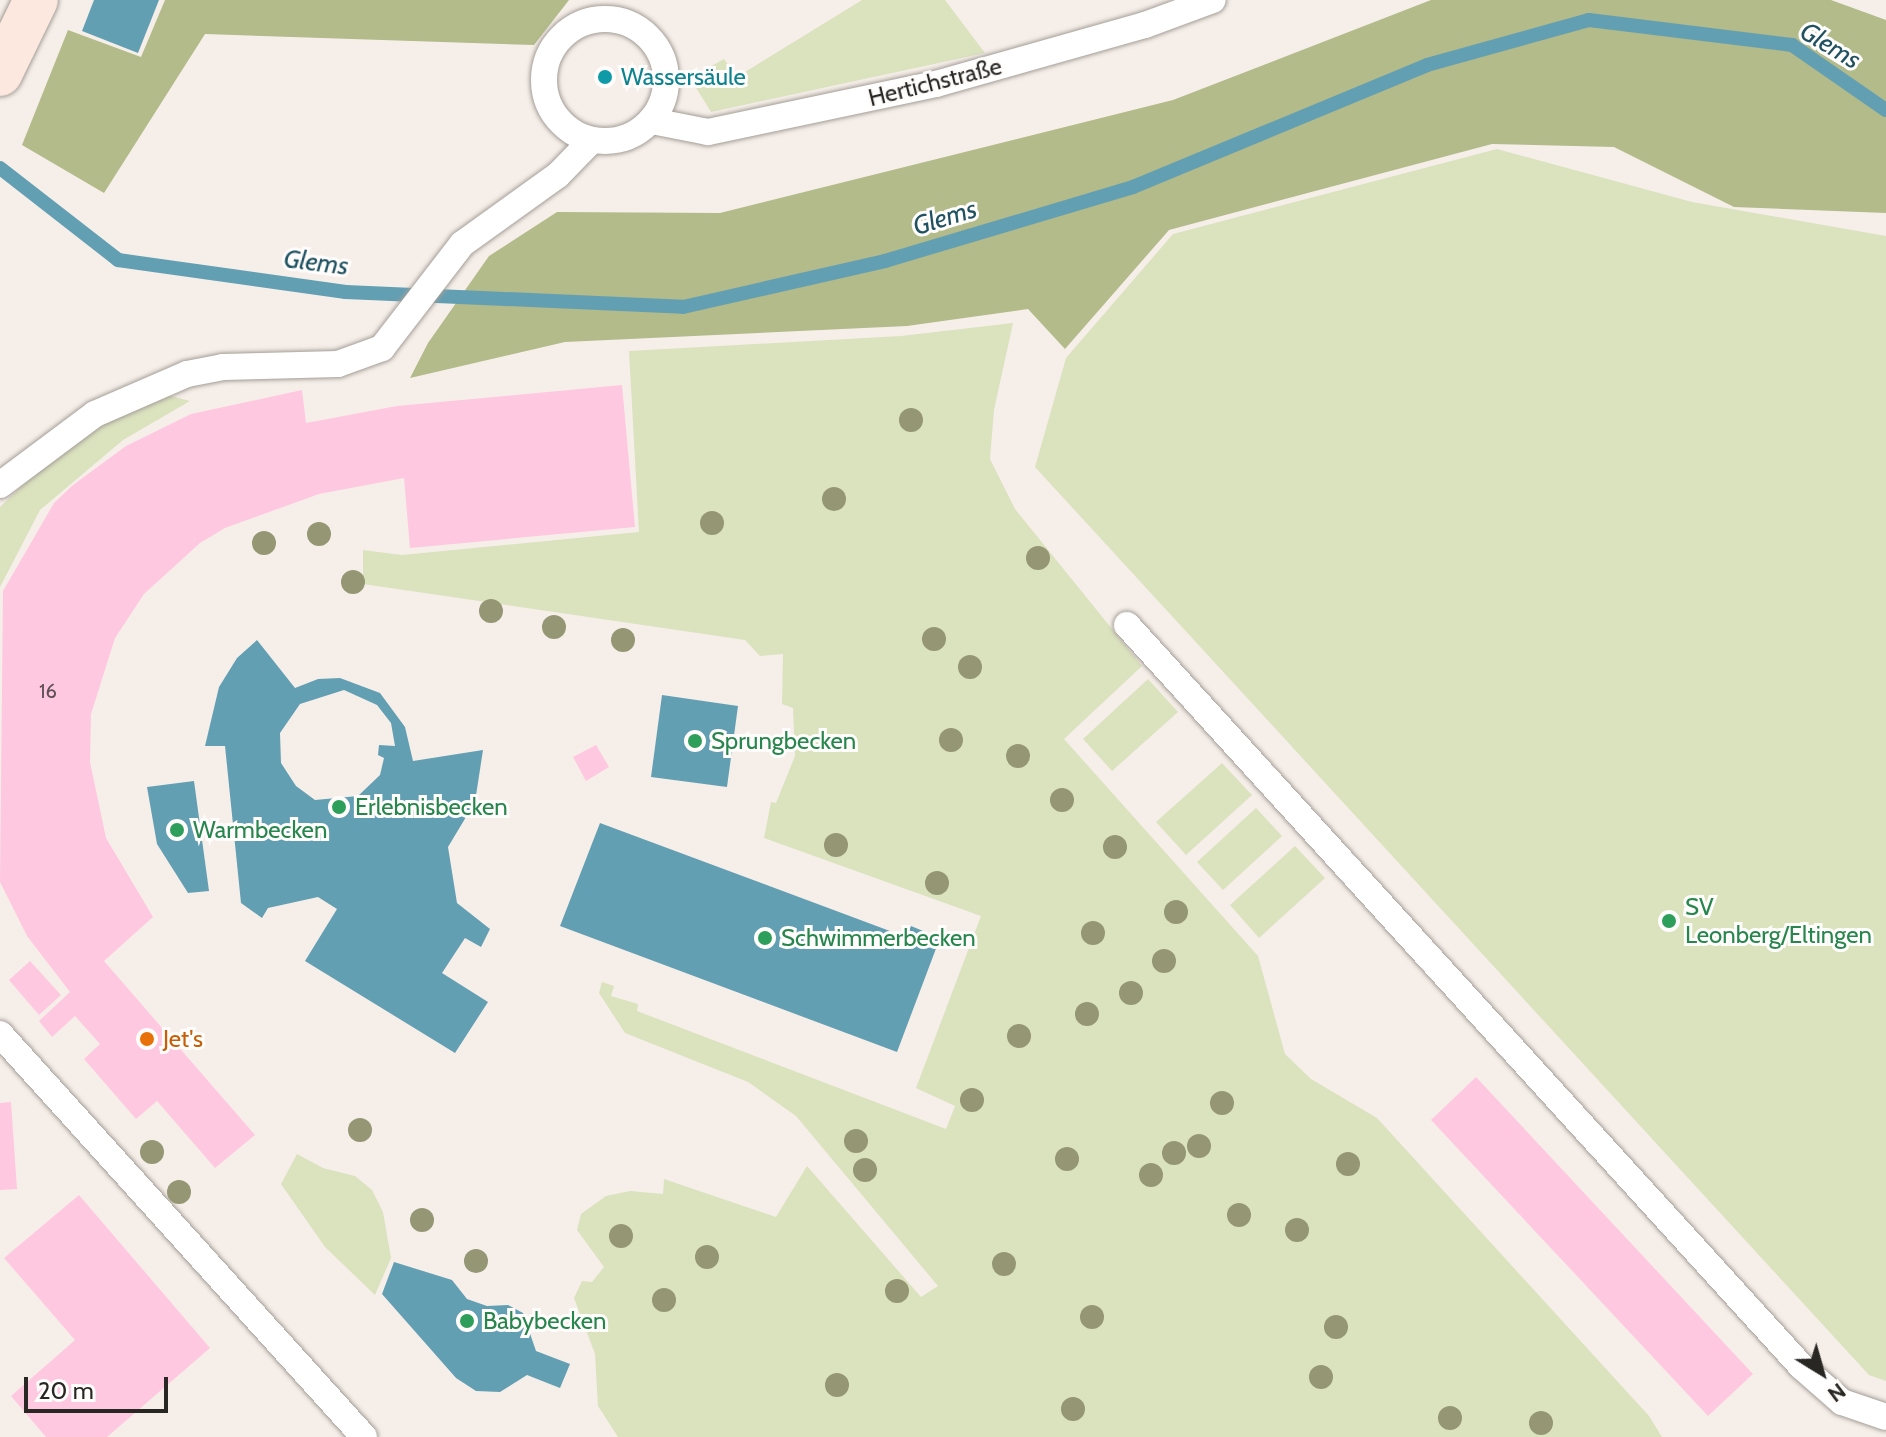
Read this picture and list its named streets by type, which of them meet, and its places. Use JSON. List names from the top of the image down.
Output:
{
  "streets": {
    "lane": ["Hertichstraße"]
  },
  "water": ["Glems"],
  "places": [
    "Wassersäule",
    "Sprungbecken",
    "Erlebnisbecken",
    "Warmbecken",
    "SV Leonberg/Eltingen",
    "Schwimmerbecken",
    "Jet's",
    "Babybecken"
  ],
  "house_numbers": ["16"],
  "scale_bar": "20 m",
  "north": "bottom right"
}
